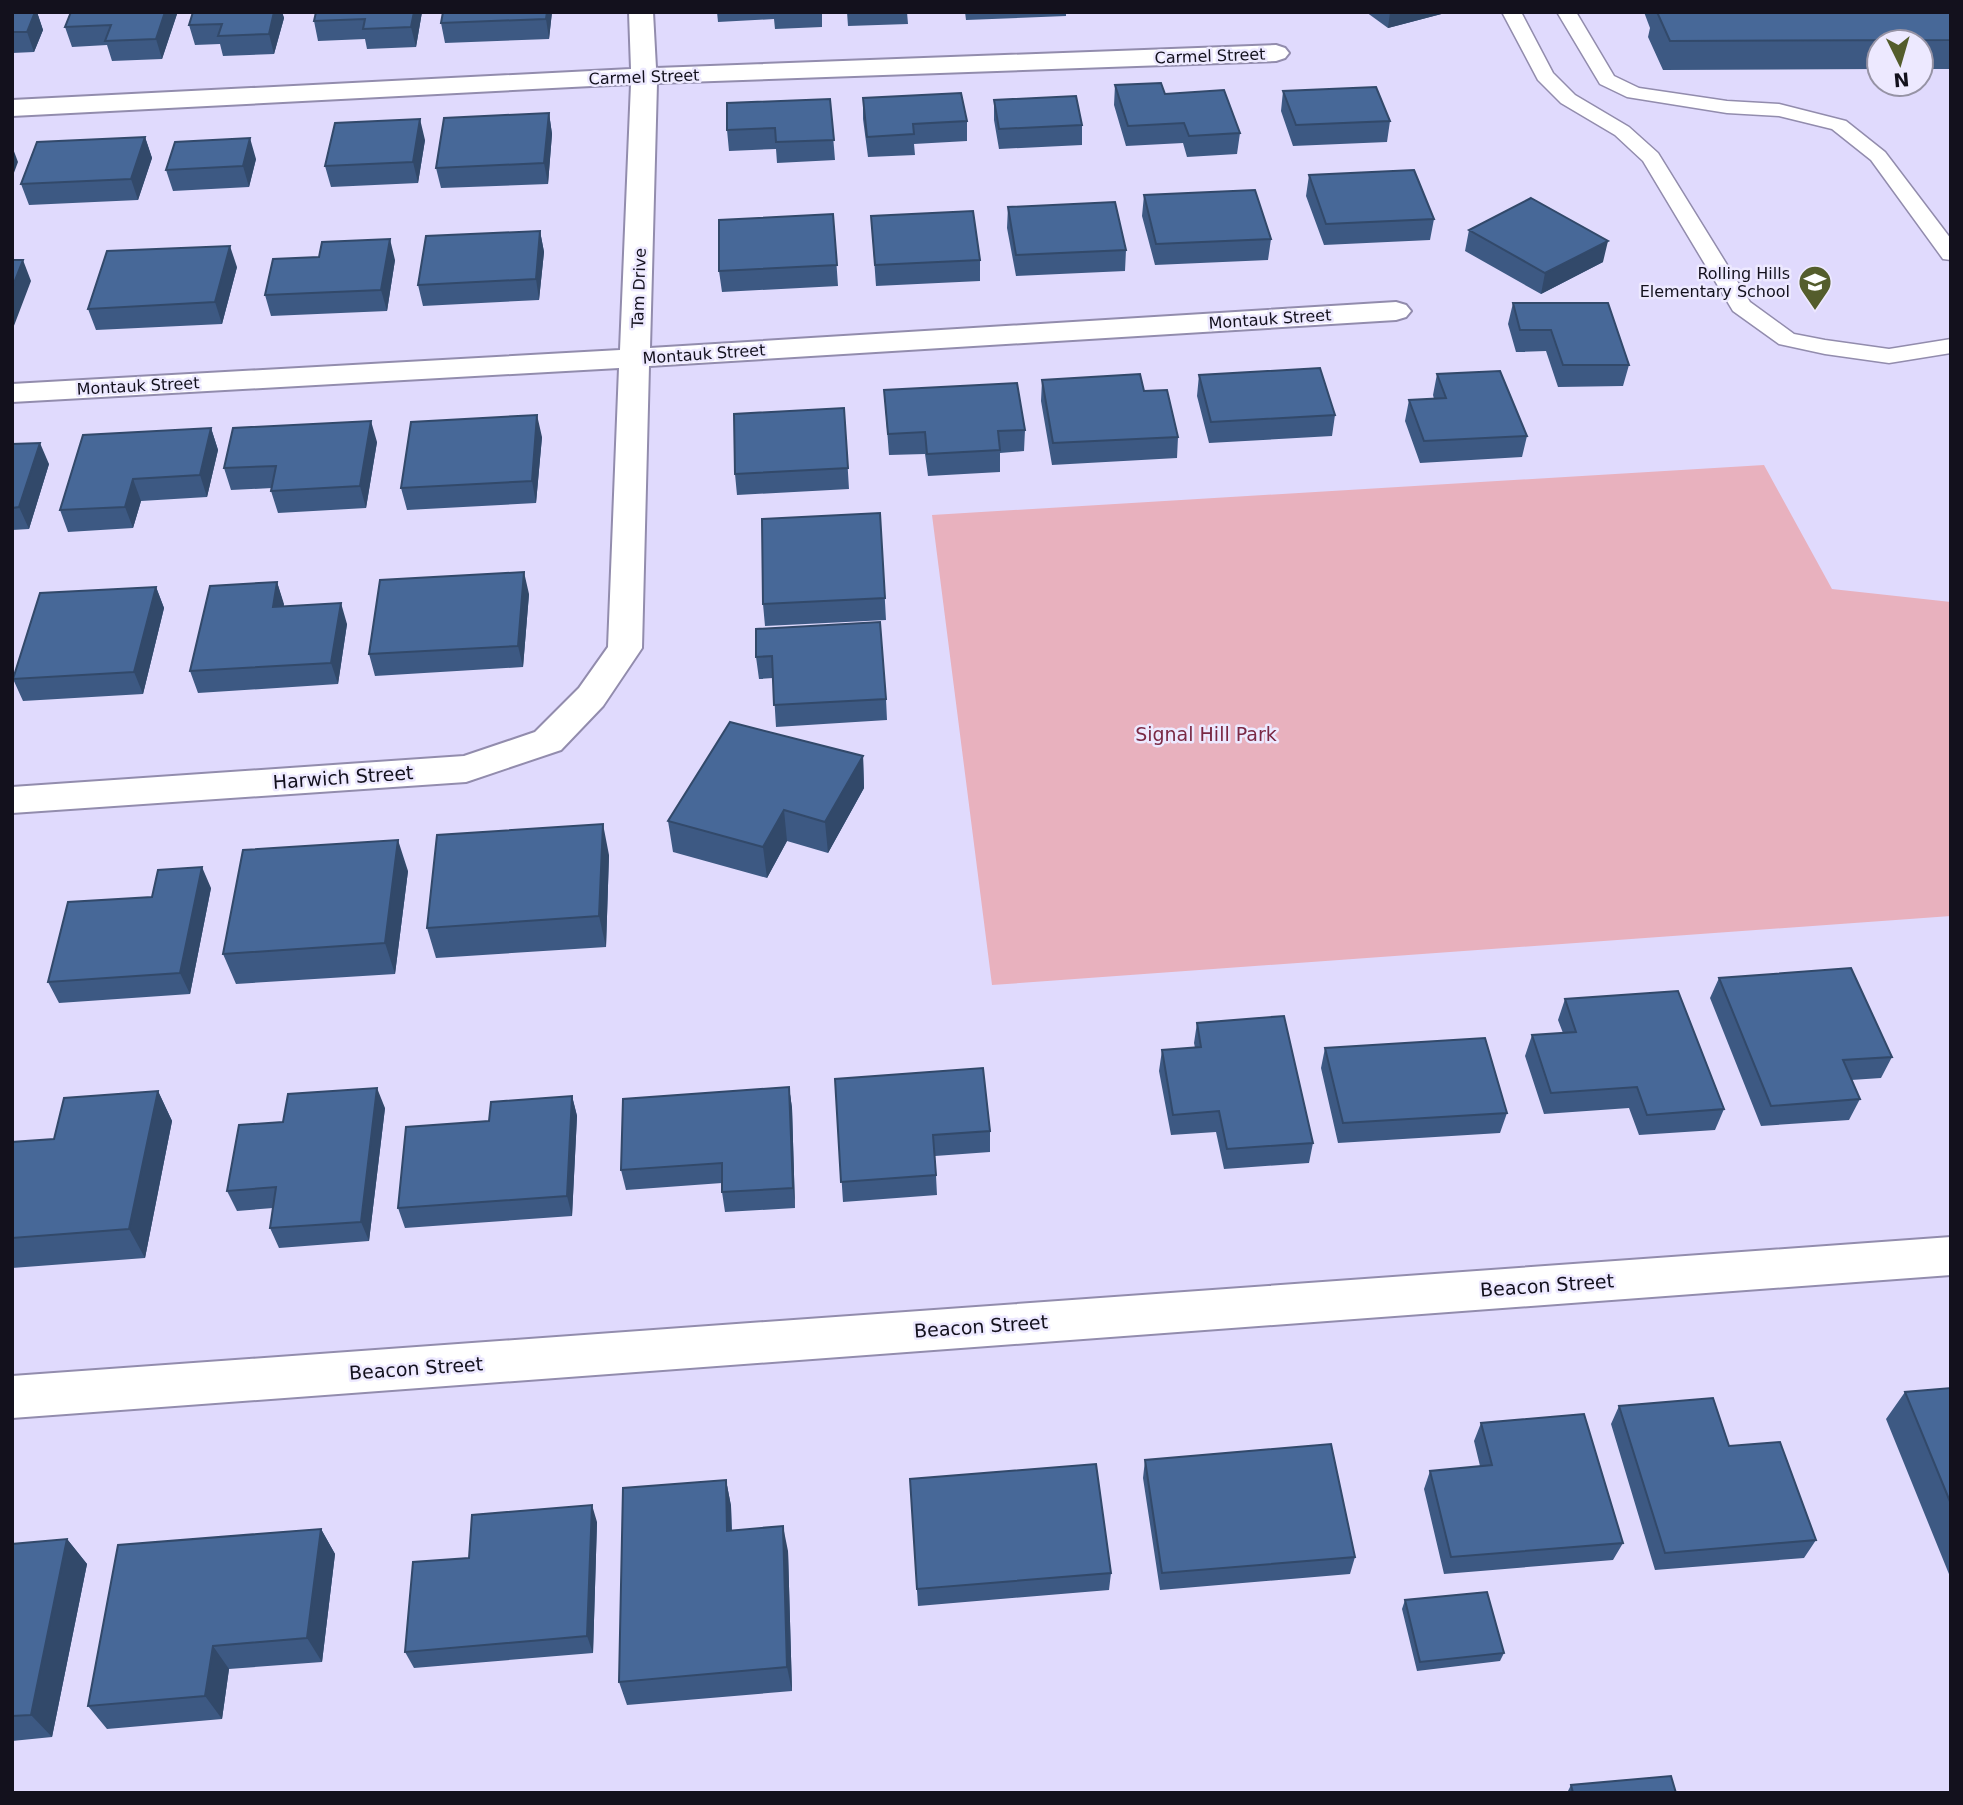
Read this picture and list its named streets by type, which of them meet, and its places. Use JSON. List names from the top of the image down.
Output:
{
  "streets": {
    "street": [
      "Carmel Street",
      "Tam Drive",
      "Montauk Street",
      "Harwich Street",
      "Beacon Street"
    ]
  },
  "crossings": [
    ["Carmel Street", "Tam Drive"],
    ["Tam Drive", "Montauk Street"],
    ["Tam Drive", "Harwich Street"]
  ],
  "parks": ["Signal Hill Park"],
  "places": {
    "school or university": ["Rolling Hills Elementary School"]
  },
  "north": "bottom"
}
